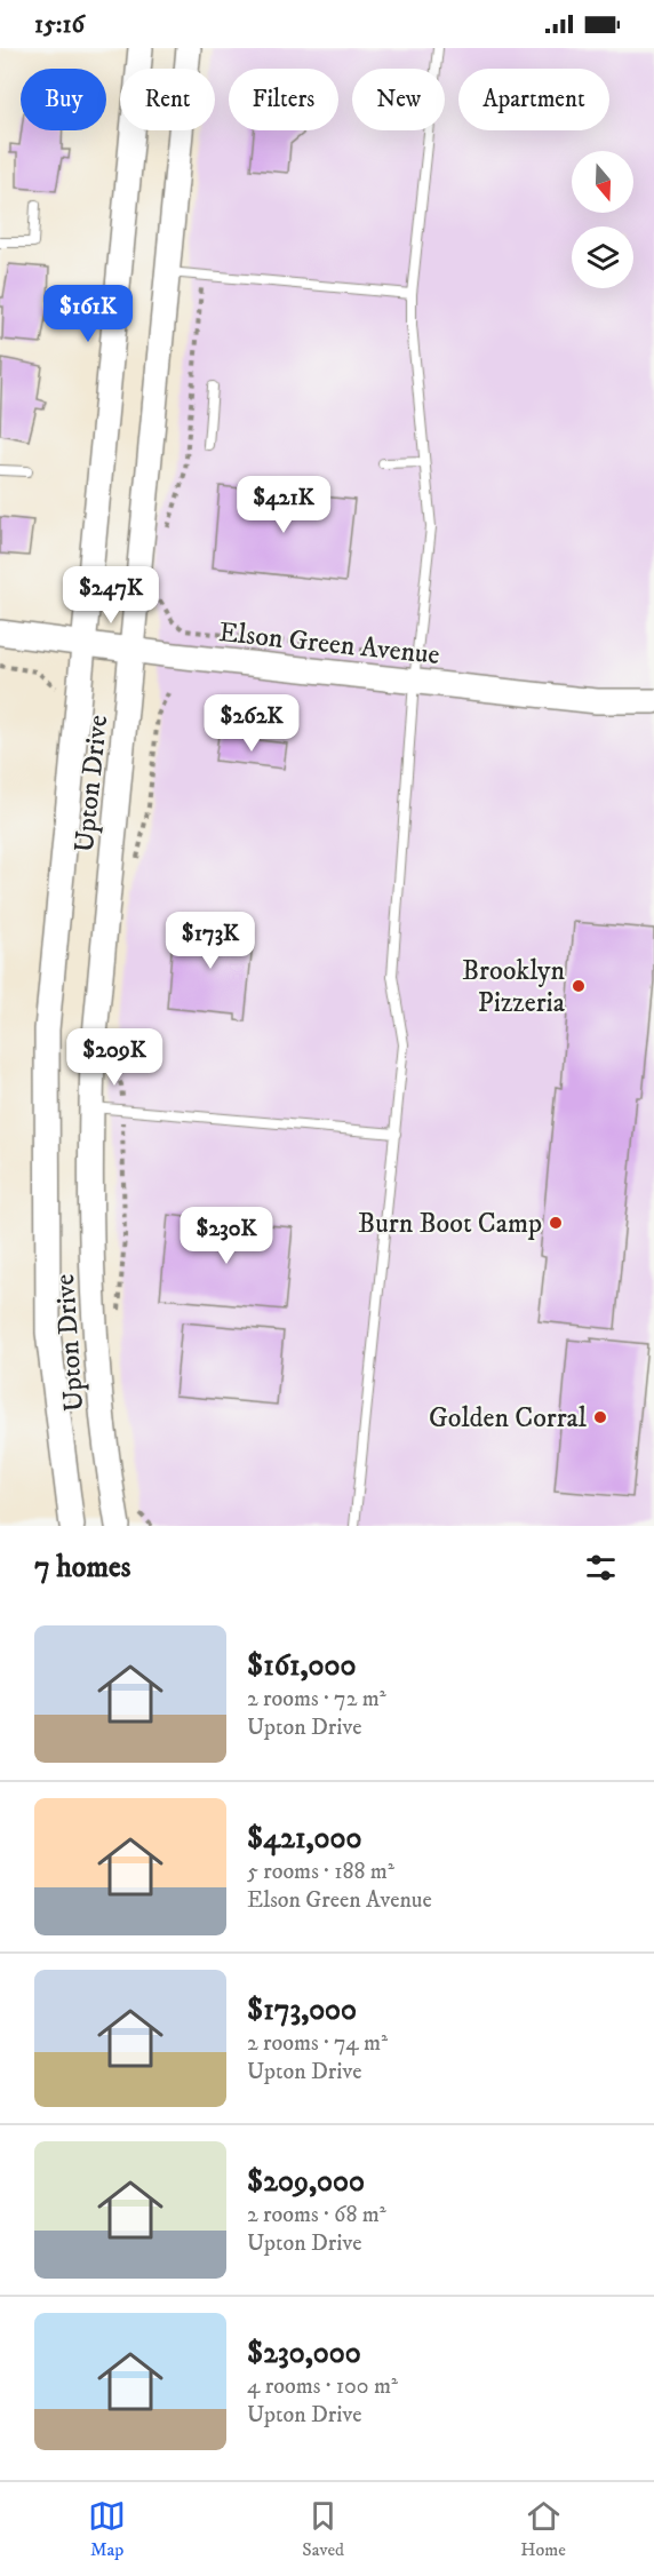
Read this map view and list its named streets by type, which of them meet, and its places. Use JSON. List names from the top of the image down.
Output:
{
  "streets": {
    "main road": ["Elson Green Avenue", "Upton Drive"]
  },
  "crossings": [
    ["Elson Green Avenue", "Upton Drive"]
  ],
  "places": ["Brooklyn Pizzeria", "Burn Boot Camp", "Golden Corral"],
  "north": "bottom",
  "page": {
    "status": "15:16",
    "chip": [
      "Buy",
      "Rent",
      "Filters",
      "New",
      "Apartment"
    ],
    "price": [
      "$161K",
      "$421K",
      "$247K",
      "$262K",
      "$173K",
      "$209K",
      "$230K"
    ],
    "heading": "7 homes",
    "list": [
      {
        "name": "$161,000",
        "note": "2 rooms · 72 m² · Upton Drive"
      },
      {
        "name": "$421,000",
        "note": "5 rooms · 188 m² · Elson Green Avenue"
      },
      {
        "name": "$173,000",
        "note": "2 rooms · 74 m² · Upton Drive"
      },
      {
        "name": "$209,000",
        "note": "2 rooms · 68 m² · Upton Drive"
      },
      {
        "name": "$230,000",
        "note": "4 rooms · 100 m² · Upton Drive"
      }
    ],
    "tabs": ["Map", "Saved", "Home"]
  }
}
